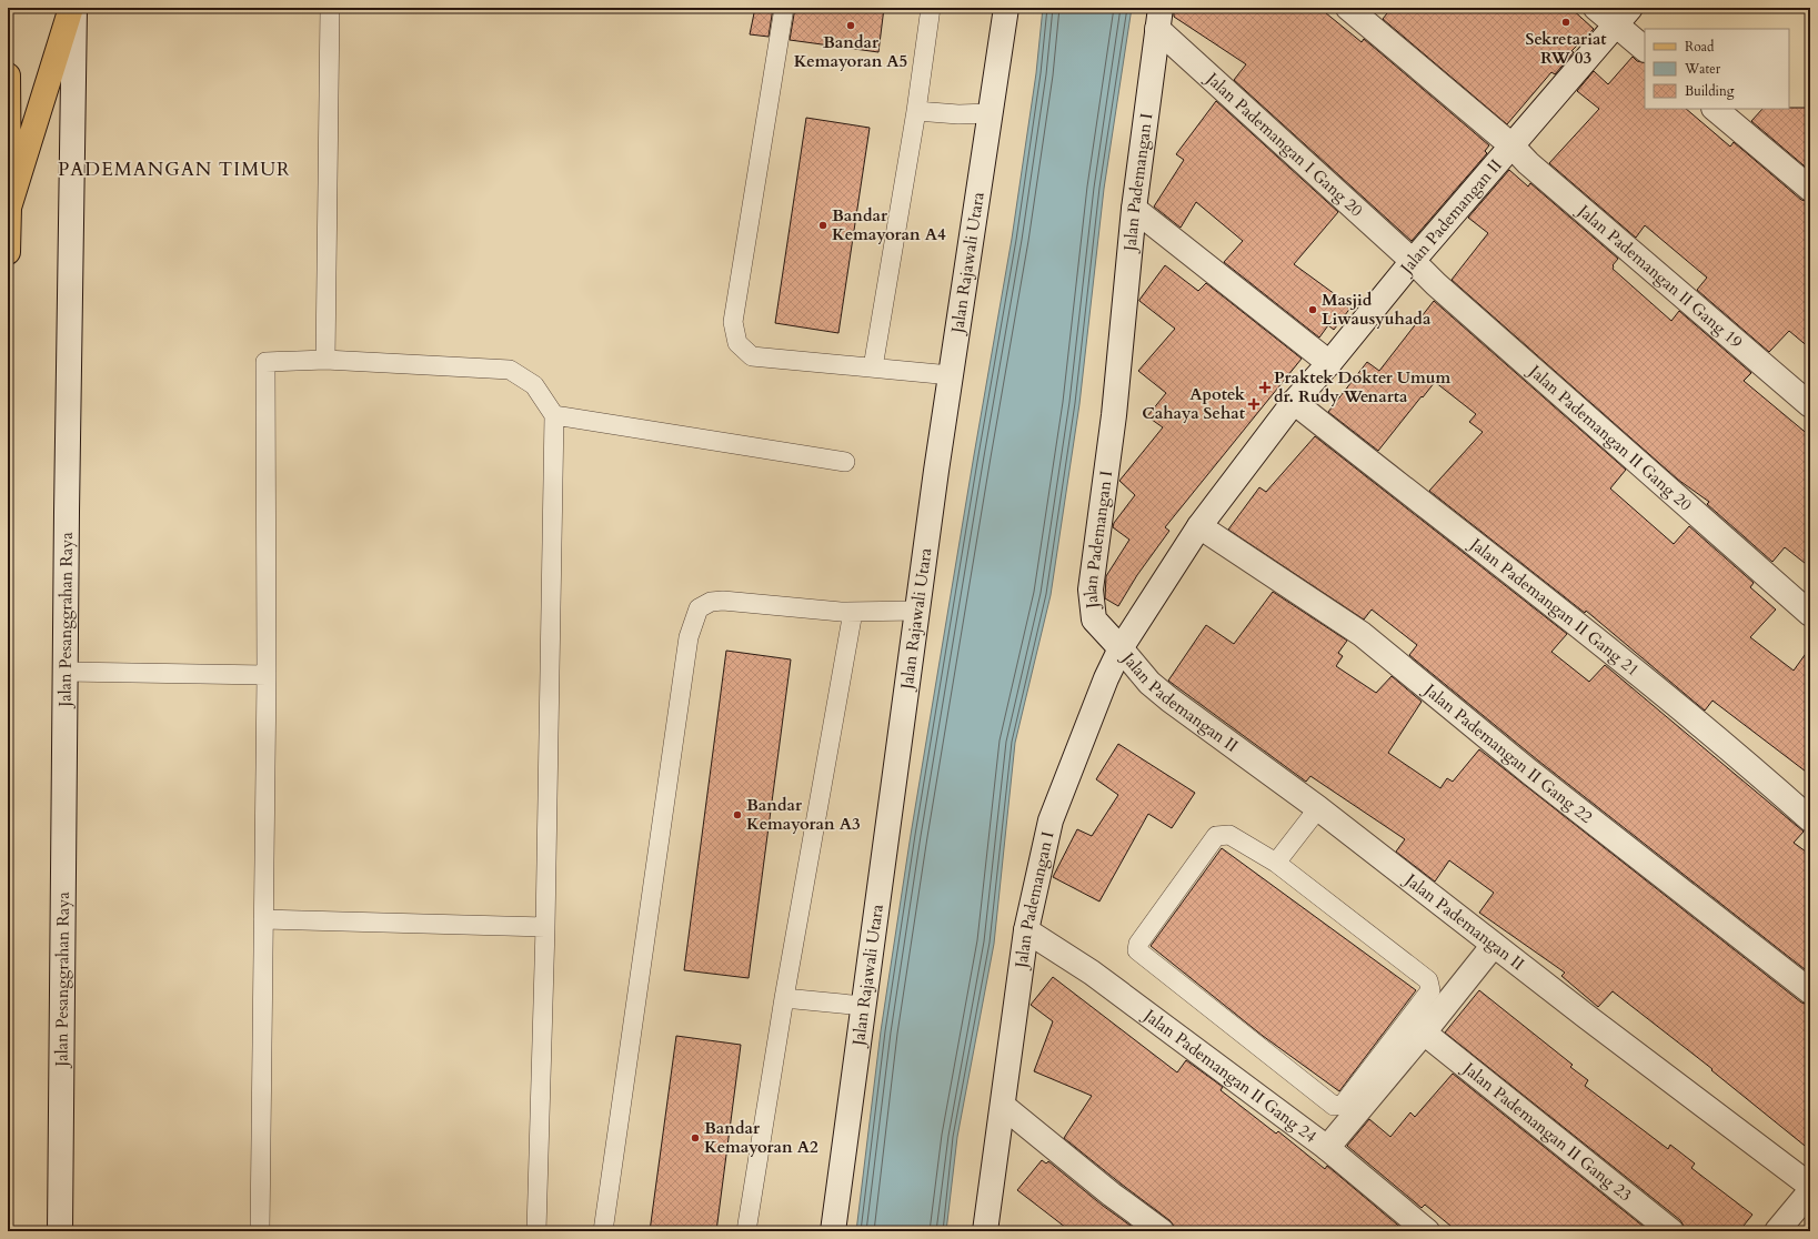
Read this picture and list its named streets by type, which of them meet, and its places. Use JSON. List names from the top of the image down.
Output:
{
  "streets": {
    "street": [
      "Jalan Pademangan I Gang 20",
      "Jalan Pademangan I",
      "Jalan Pademangan II",
      "Jalan Rajawali Utara",
      "Jalan Pademangan II Gang 19",
      "Jalan Pademangan II Gang 20",
      "Jalan Pademangan II Gang 21",
      "Jalan Pesanggrahan Raya",
      "Jalan Pademangan II Gang 22",
      "Jalan Pademangan II Gang 24",
      "Jalan Pademangan II Gang 23"
    ]
  },
  "crossings": [
    ["Jalan Pademangan I Gang 20", "Jalan Pademangan I"],
    ["Jalan Pademangan I Gang 20", "Jalan Pademangan II"],
    ["Jalan Pademangan I Gang 20", "Jalan Pademangan II Gang 20"],
    ["Jalan Pademangan I", "Jalan Pademangan II"],
    ["Jalan Pademangan I", "Jalan Pademangan II Gang 24"],
    ["Jalan Pademangan II", "Jalan Pademangan II Gang 19"],
    ["Jalan Pademangan II", "Jalan Pademangan II Gang 20"],
    ["Jalan Pademangan II", "Jalan Pademangan II Gang 21"],
    ["Jalan Pademangan II", "Jalan Pademangan II Gang 22"]
  ],
  "districts": ["PADEMANGAN TIMUR"],
  "places": {
    "other": [
      "Sekretariat RW 03",
      "Bandar Kemayoran A5",
      "Bandar Kemayoran A4",
      "Masjid Liwausyuhada",
      "Bandar Kemayoran A3",
      "Bandar Kemayoran A2"
    ],
    "health": ["Praktek Dokter Umum dr. Rudy Wenarta", "Apotek Cahaya Sehat"]
  },
  "legend": ["Road", "Water", "Building"]
}
